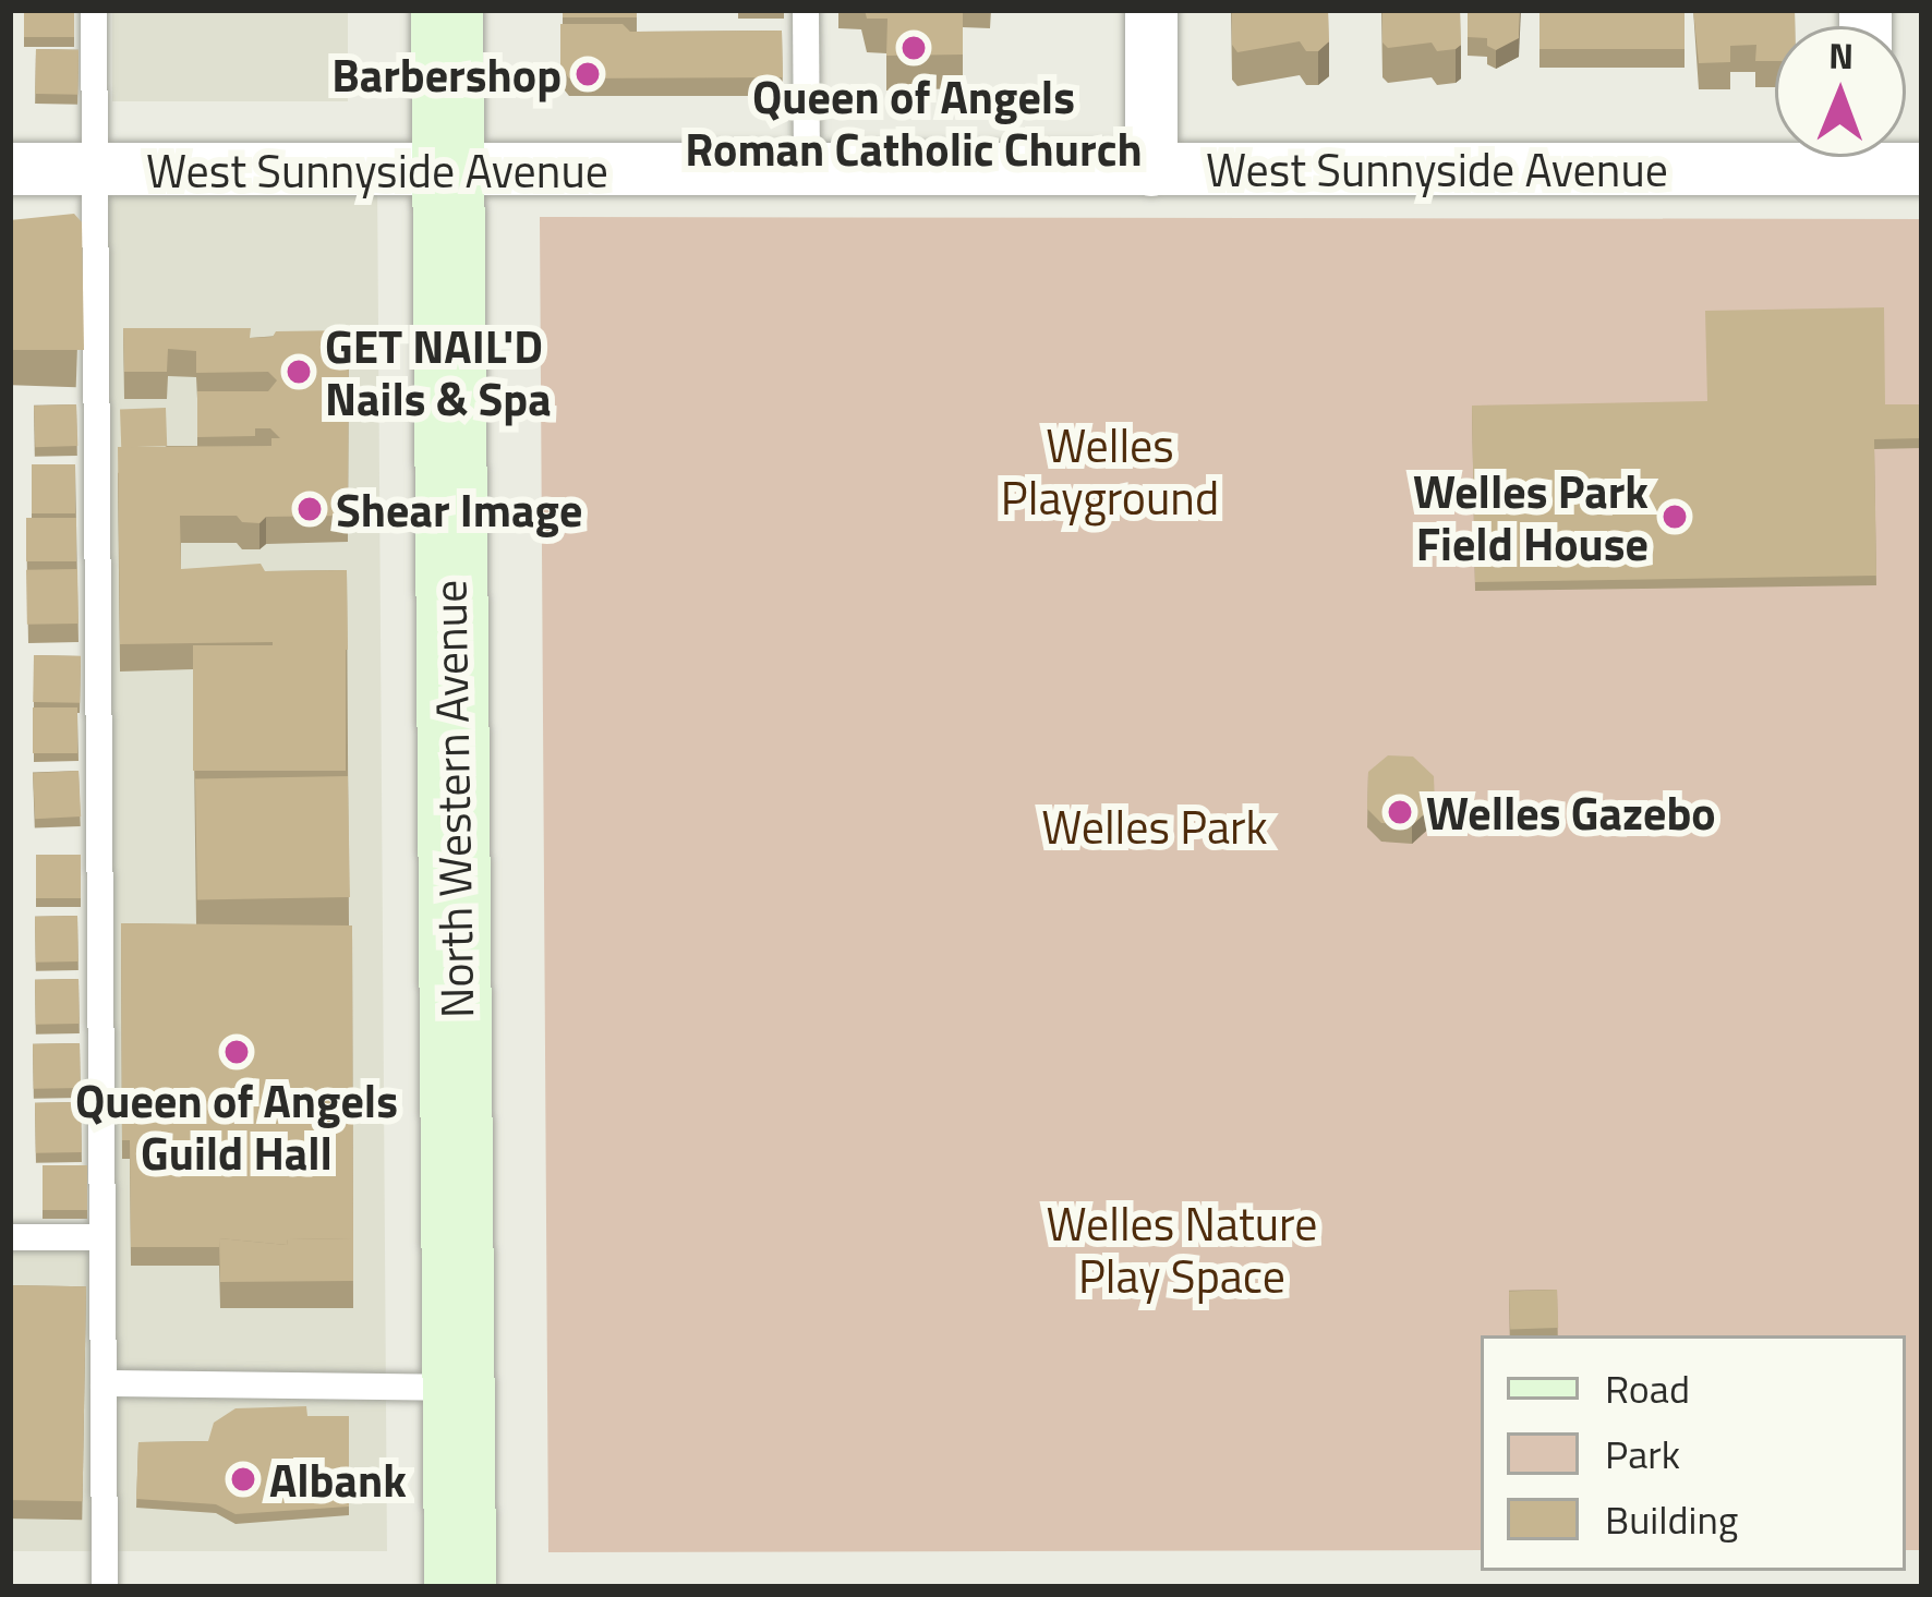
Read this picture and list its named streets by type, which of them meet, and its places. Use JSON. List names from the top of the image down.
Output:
{
  "streets": {
    "main road": ["North Western Avenue"],
    "street": ["West Sunnyside Avenue"]
  },
  "crossings": [
    ["West Sunnyside Avenue", "North Western Avenue"]
  ],
  "parks": ["Welles Playground", "Welles Park", "Welles Nature Play Space"],
  "places": [
    "Queen of Angels Roman Catholic Church",
    "Barbershop",
    "GET NAIL'D Nails & Spa",
    "Shear Image",
    "Welles Park Field House",
    "Welles Gazebo",
    "Queen of Angels Guild Hall",
    "Albank"
  ],
  "legend": ["Road", "Park", "Building"],
  "north": "top"
}
